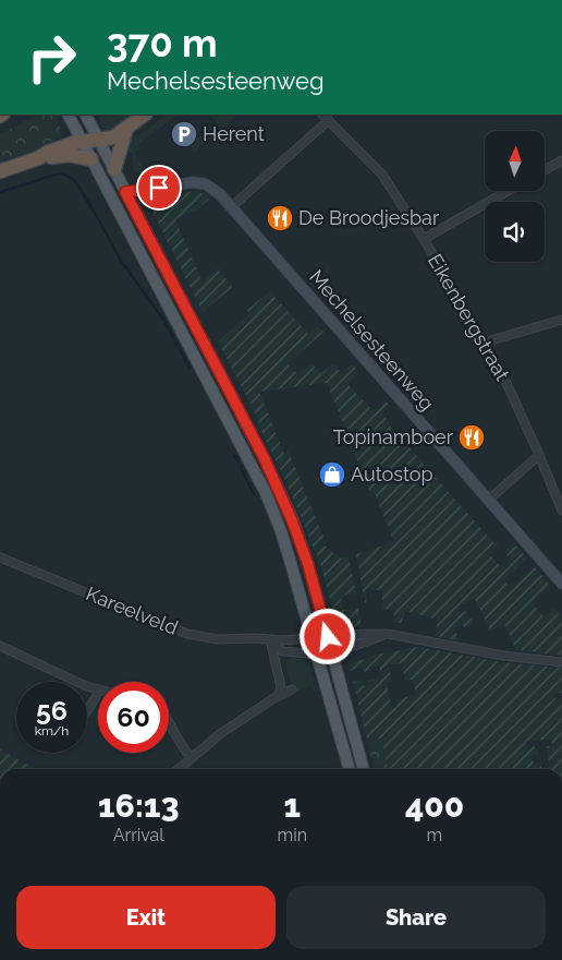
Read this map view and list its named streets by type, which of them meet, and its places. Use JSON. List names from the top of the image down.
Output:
{
  "streets": {
    "street": ["Eikenbergstraat", "Mechelsesteenweg", "Kareelveld"]
  },
  "places": {
    "parking": ["Herent"],
    "restaurant": ["De Broodjesbar", "Topinamboer"],
    "shop": ["Autostop"]
  },
  "north": "top",
  "page": {
    "turn": ["370 m", "Mechelsesteenweg"],
    "speed": "56 km/h",
    "limit": "60",
    "eta": [
      "16:13",
      "Arrival",
      "1",
      "min",
      "400",
      "m"
    ],
    "buttons": ["Exit", "Share"]
  }
}
